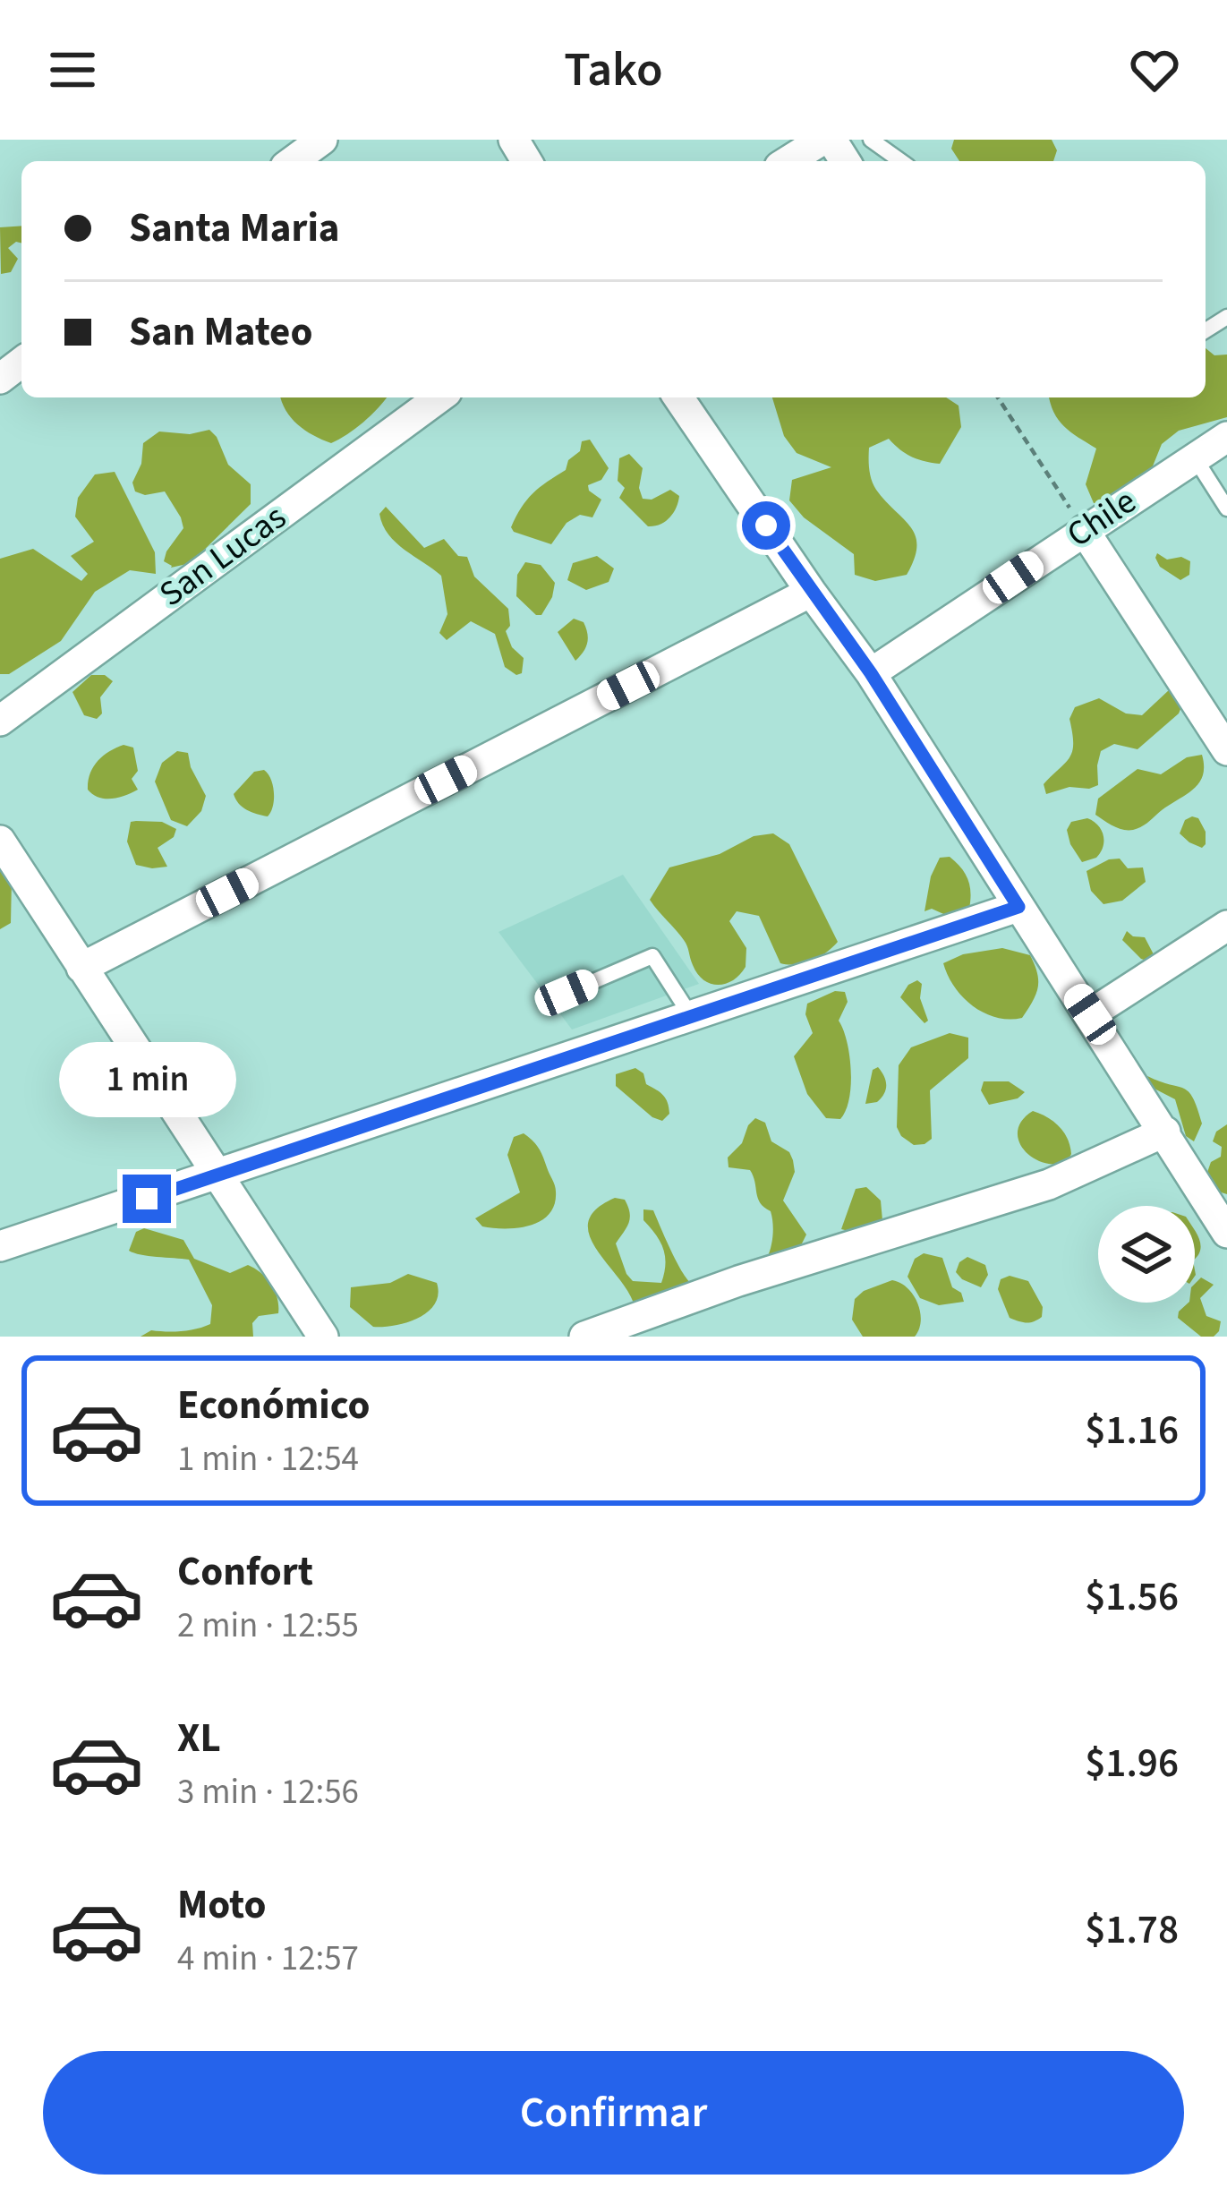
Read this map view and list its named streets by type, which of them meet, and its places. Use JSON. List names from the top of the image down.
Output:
{
  "streets": {
    "street": ["Chile", "San Lucas"]
  },
  "page": {
    "header": "Tako",
    "banner": ["Santa Maria", "San Mateo"],
    "bubble": "1 min",
    "list": [
      {
        "name": "Económico",
        "note": "1 min · 12:54",
        "value": "$1.16"
      },
      {
        "name": "Confort",
        "note": "2 min · 12:55",
        "value": "$1.56"
      },
      {
        "name": "XL",
        "note": "3 min · 12:56",
        "value": "$1.96"
      },
      {
        "name": "Moto",
        "note": "4 min · 12:57",
        "value": "$1.78"
      }
    ],
    "buttons": "Confirmar"
  }
}
